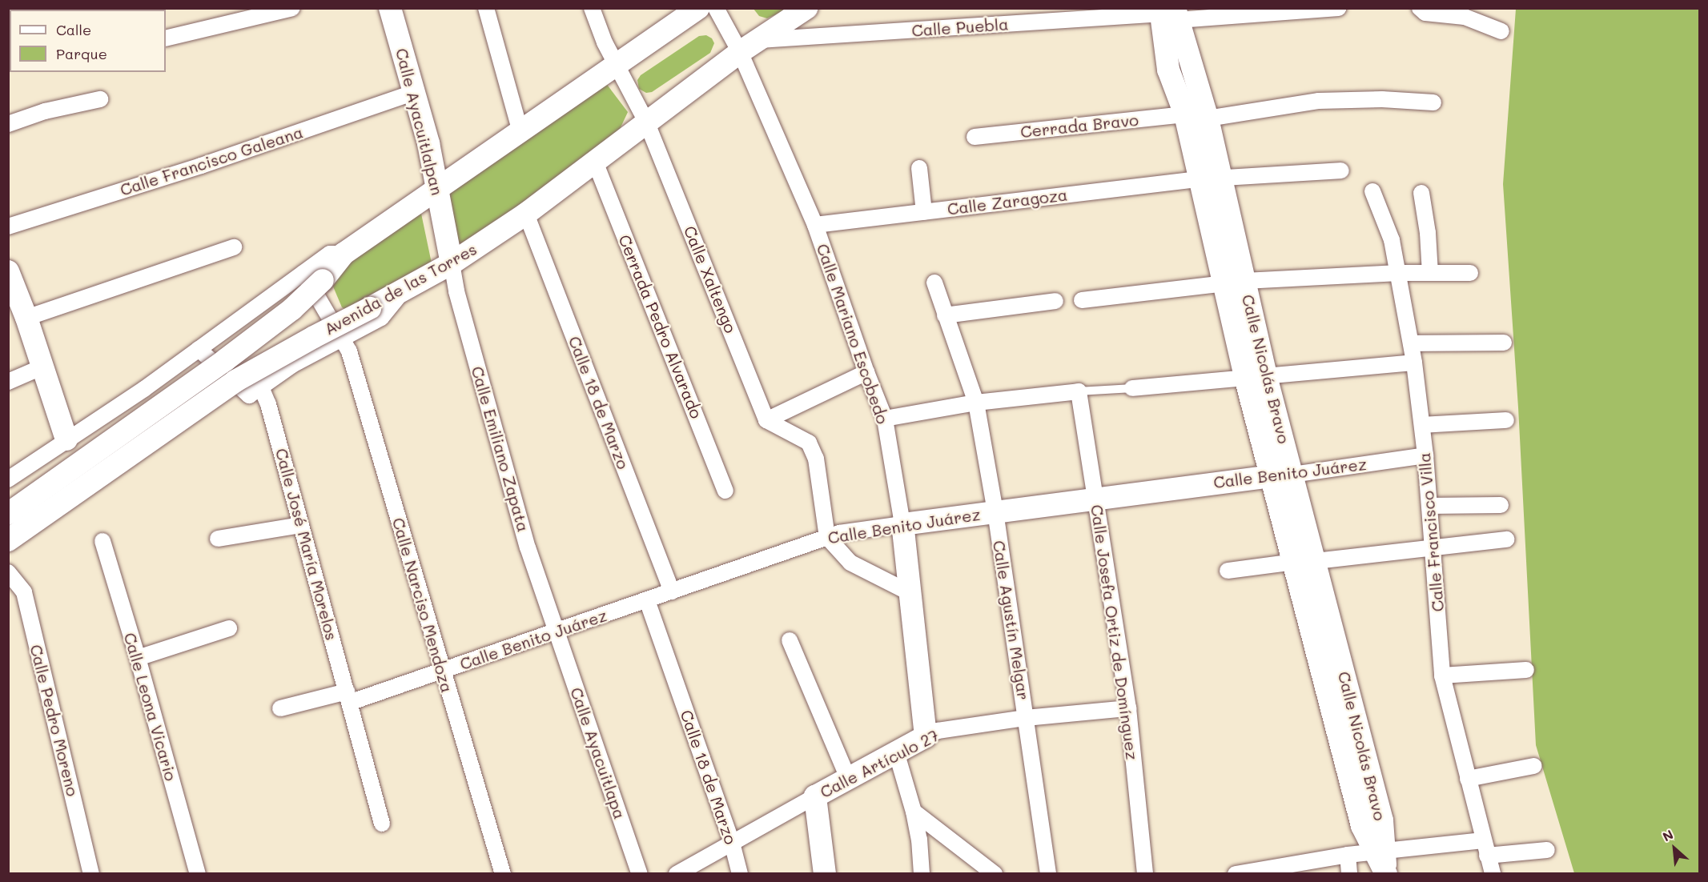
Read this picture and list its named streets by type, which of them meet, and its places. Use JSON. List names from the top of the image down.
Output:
{
  "streets": {
    "main road": [
      "Calle Ayacuitlalpan",
      "Avenida de las Torres",
      "Calle Mariano Escobedo",
      "Calle Nicolás Bravo",
      "Calle Benito Juárez",
      "Calle Artículo 27"
    ],
    "street": [
      "Calle Puebla",
      "Cerrada Bravo",
      "Calle Francisco Galeana",
      "Calle Zaragoza",
      "Calle Xaltengo",
      "Cerrada Pedro Alvarado",
      "Calle 18 de Marzo",
      "Calle Emiliano Zapata",
      "Calle Francisco Villa",
      "Calle José María Morelos",
      "Calle Narciso Mendoza",
      "Calle Agustín Melgar",
      "Calle Josefa Ortiz de Domínguez",
      "Calle Leona Vicario",
      "Calle Pedro Moreno",
      "Calle Ayacuitlapa"
    ]
  },
  "crossings": [
    ["Calle Puebla", "Avenida de las Torres"],
    ["Calle Puebla", "Calle Mariano Escobedo"],
    ["Calle Puebla", "Calle Nicolás Bravo"],
    ["Calle Ayacuitlalpan", "Calle Francisco Galeana"],
    ["Calle Ayacuitlalpan", "Avenida de las Torres"],
    ["Calle Ayacuitlalpan", "Calle Emiliano Zapata"],
    ["Cerrada Bravo", "Calle Nicolás Bravo"],
    ["Calle Zaragoza", "Calle Mariano Escobedo"],
    ["Calle Zaragoza", "Calle Nicolás Bravo"],
    ["Calle Xaltengo", "Avenida de las Torres"],
    ["Avenida de las Torres", "Cerrada Pedro Alvarado"],
    ["Avenida de las Torres", "Calle Mariano Escobedo"],
    ["Avenida de las Torres", "Calle 18 de Marzo"],
    ["Avenida de las Torres", "Calle Emiliano Zapata"],
    ["Calle Mariano Escobedo", "Calle Benito Juárez"],
    ["Calle Mariano Escobedo", "Calle Artículo 27"],
    ["Calle Nicolás Bravo", "Calle Benito Juárez"],
    ["Calle 18 de Marzo", "Calle Benito Juárez"],
    ["Calle 18 de Marzo", "Calle Artículo 27"],
    ["Calle Emiliano Zapata", "Calle Benito Juárez"],
    ["Calle Emiliano Zapata", "Calle Ayacuitlapa"],
    ["Calle Benito Juárez", "Calle Francisco Villa"],
    ["Calle Benito Juárez", "Calle José María Morelos"],
    ["Calle Benito Juárez", "Calle Narciso Mendoza"],
    ["Calle Benito Juárez", "Calle Agustín Melgar"],
    ["Calle Benito Juárez", "Calle Josefa Ortiz de Domínguez"],
    ["Calle Benito Juárez", "Calle Ayacuitlapa"],
    ["Calle Agustín Melgar", "Calle Artículo 27"],
    ["Calle Josefa Ortiz de Domínguez", "Calle Artículo 27"]
  ],
  "legend": ["Calle", "Parque"],
  "north": "top left"
}
